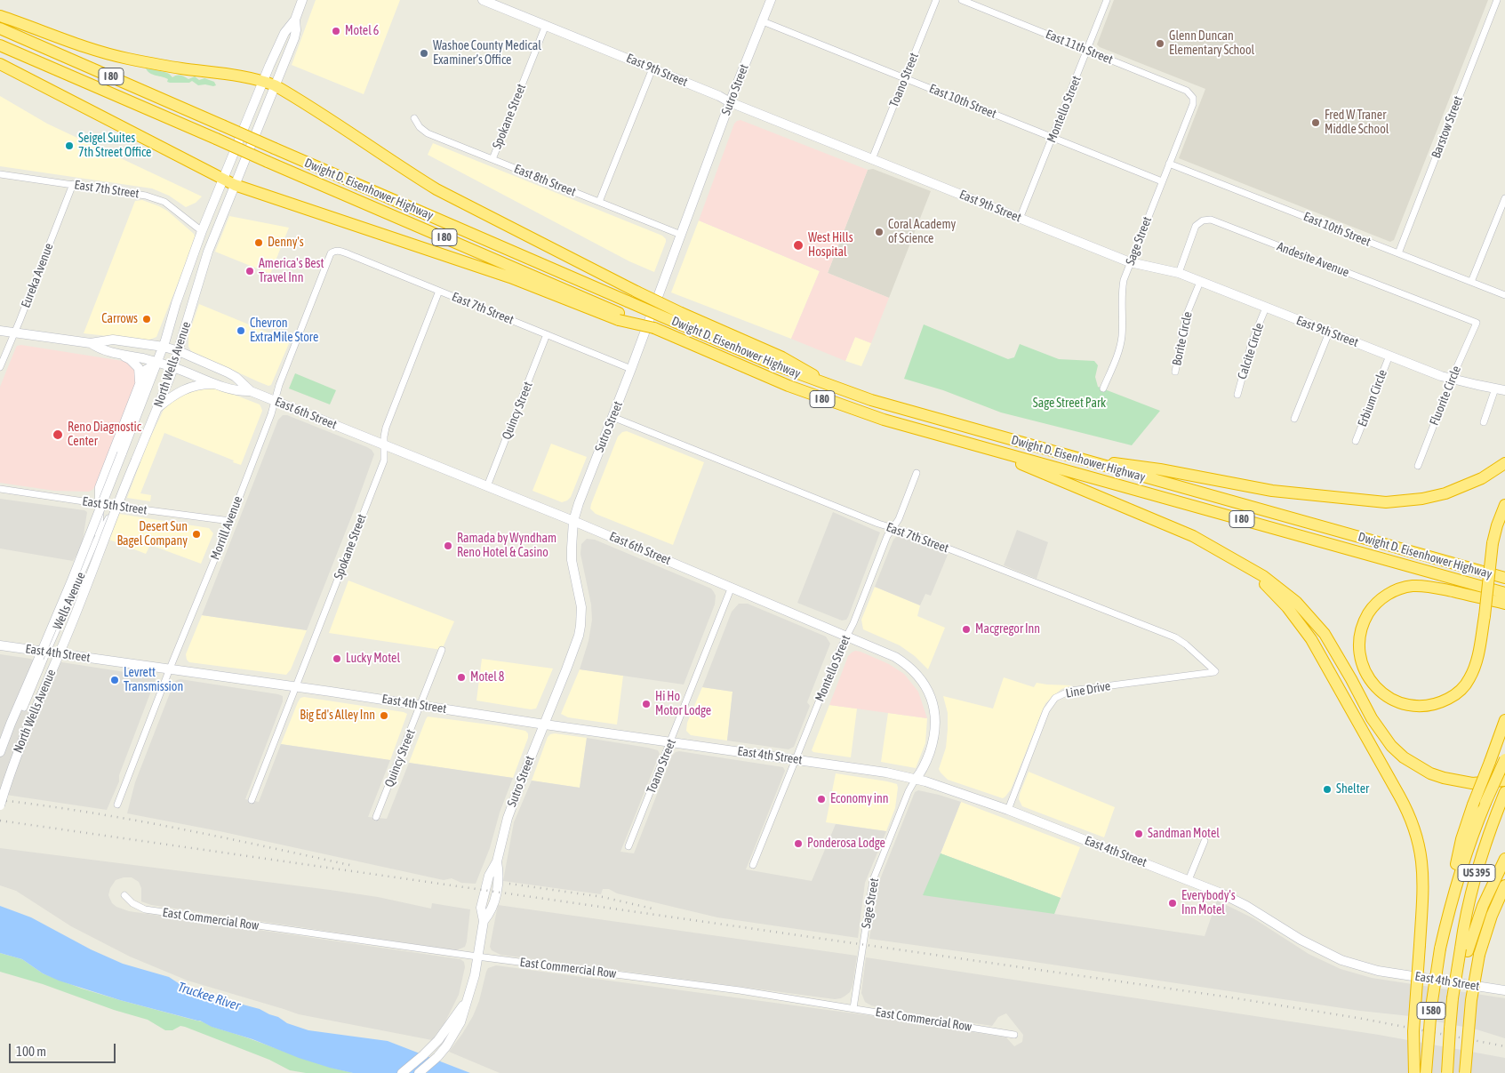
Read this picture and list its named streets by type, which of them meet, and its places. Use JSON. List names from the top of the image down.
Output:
{
  "streets": {
    "highway": [
      "I 80",
      "Dwight D. Eisenhower Highway",
      "US 395",
      "I 580"
    ],
    "main road": [
      "East 9th Street",
      "Sutro Street",
      "North Wells Avenue",
      "East 6th Street",
      "East 4th Street"
    ],
    "street": [
      "East 11th Street",
      "Toano Street",
      "East 10th Street",
      "Montello Street",
      "Spokane Street",
      "Barstow Street",
      "East 8th Street",
      "East 7th Street",
      "Sage Street",
      "Andesite Avenue",
      "Eureka Avenue",
      "Borite Circle",
      "Calcite Circle",
      "Fluorite Circle",
      "Erbium Circle",
      "Quincy Street",
      "East 5th Street",
      "Morrill Avenue",
      "Wells Avenue",
      "Line Drive",
      "East Commercial Row"
    ]
  },
  "crossings": [
    ["East 11th Street", "Montello Street"],
    ["East 11th Street", "Sage Street"],
    ["East 9th Street", "Toano Street"],
    ["East 9th Street", "Sutro Street"],
    ["East 9th Street", "Montello Street"],
    ["East 9th Street", "Spokane Street"],
    ["East 9th Street", "Sage Street"],
    ["East 9th Street", "Andesite Avenue"],
    ["East 9th Street", "Borite Circle"],
    ["East 9th Street", "Calcite Circle"],
    ["East 9th Street", "Fluorite Circle"],
    ["East 9th Street", "Erbium Circle"],
    ["Toano Street", "East 10th Street"],
    ["Toano Street", "East 6th Street"],
    ["Toano Street", "East 4th Street"],
    ["Sutro Street", "East 10th Street"],
    ["Sutro Street", "East 8th Street"],
    ["Sutro Street", "East 7th Street"],
    ["Sutro Street", "East 6th Street"],
    ["Sutro Street", "East 4th Street"],
    ["Sutro Street", "East Commercial Row"],
    ["East 10th Street", "Montello Street"],
    ["East 10th Street", "Barstow Street"],
    ["East 10th Street", "Sage Street"],
    ["Montello Street", "East 7th Street"],
    ["Montello Street", "East 6th Street"],
    ["Montello Street", "East 4th Street"],
    ["Spokane Street", "East 8th Street"],
    ["Spokane Street", "East 7th Street"],
    ["Spokane Street", "East 6th Street"],
    ["Spokane Street", "East 4th Street"],
    ["East 7th Street", "Eureka Avenue"],
    ["East 7th Street", "North Wells Avenue"],
    ["East 7th Street", "Quincy Street"],
    ["East 7th Street", "Morrill Avenue"],
    ["East 7th Street", "Line Drive"],
    ["Sage Street", "East 6th Street"],
    ["Sage Street", "East 4th Street"],
    ["Sage Street", "East Commercial Row"],
    ["Andesite Avenue", "Fluorite Circle"],
    ["Eureka Avenue", "East 6th Street"],
    ["North Wells Avenue", "East 6th Street"],
    ["Quincy Street", "East 6th Street"],
    ["Quincy Street", "East 4th Street"],
    ["East 6th Street", "Morrill Avenue"],
    ["East 6th Street", "East 4th Street"],
    ["East 5th Street", "Morrill Avenue"],
    ["East 5th Street", "Wells Avenue"],
    ["Morrill Avenue", "East 4th Street"],
    ["Wells Avenue", "East 4th Street"],
    ["East 4th Street", "Line Drive"],
    ["US 395", "I 580"]
  ],
  "water": ["Truckee River"],
  "parks": ["Sage Street Park"],
  "places": [
    "Motel 6",
    "Glenn Duncan Elementary School",
    "Washoe County Medical Examiner’s Office",
    "Fred W Traner Middle School",
    "Seigel Suites 7th Street Office",
    "Coral Academy of Science",
    "Denny's",
    "West Hills Hospital",
    "America's Best Travel Inn",
    "Carrows",
    "Chevron ExtraMile Store",
    "Reno Diagnostic Center",
    "Desert Sun Bagel Company",
    "Ramada by Wyndham Reno Hotel & Casino",
    "Macgregor Inn",
    "Lucky Motel",
    "Motel 8",
    "Levrett Transmission",
    "Hi Ho Motor Lodge",
    "Big Ed's Alley Inn",
    "Shelter",
    "Economy inn",
    "Sandman Motel",
    "Ponderosa Lodge",
    "Everybody's Inn Motel"
  ],
  "scale_bar": "100 m"
}
